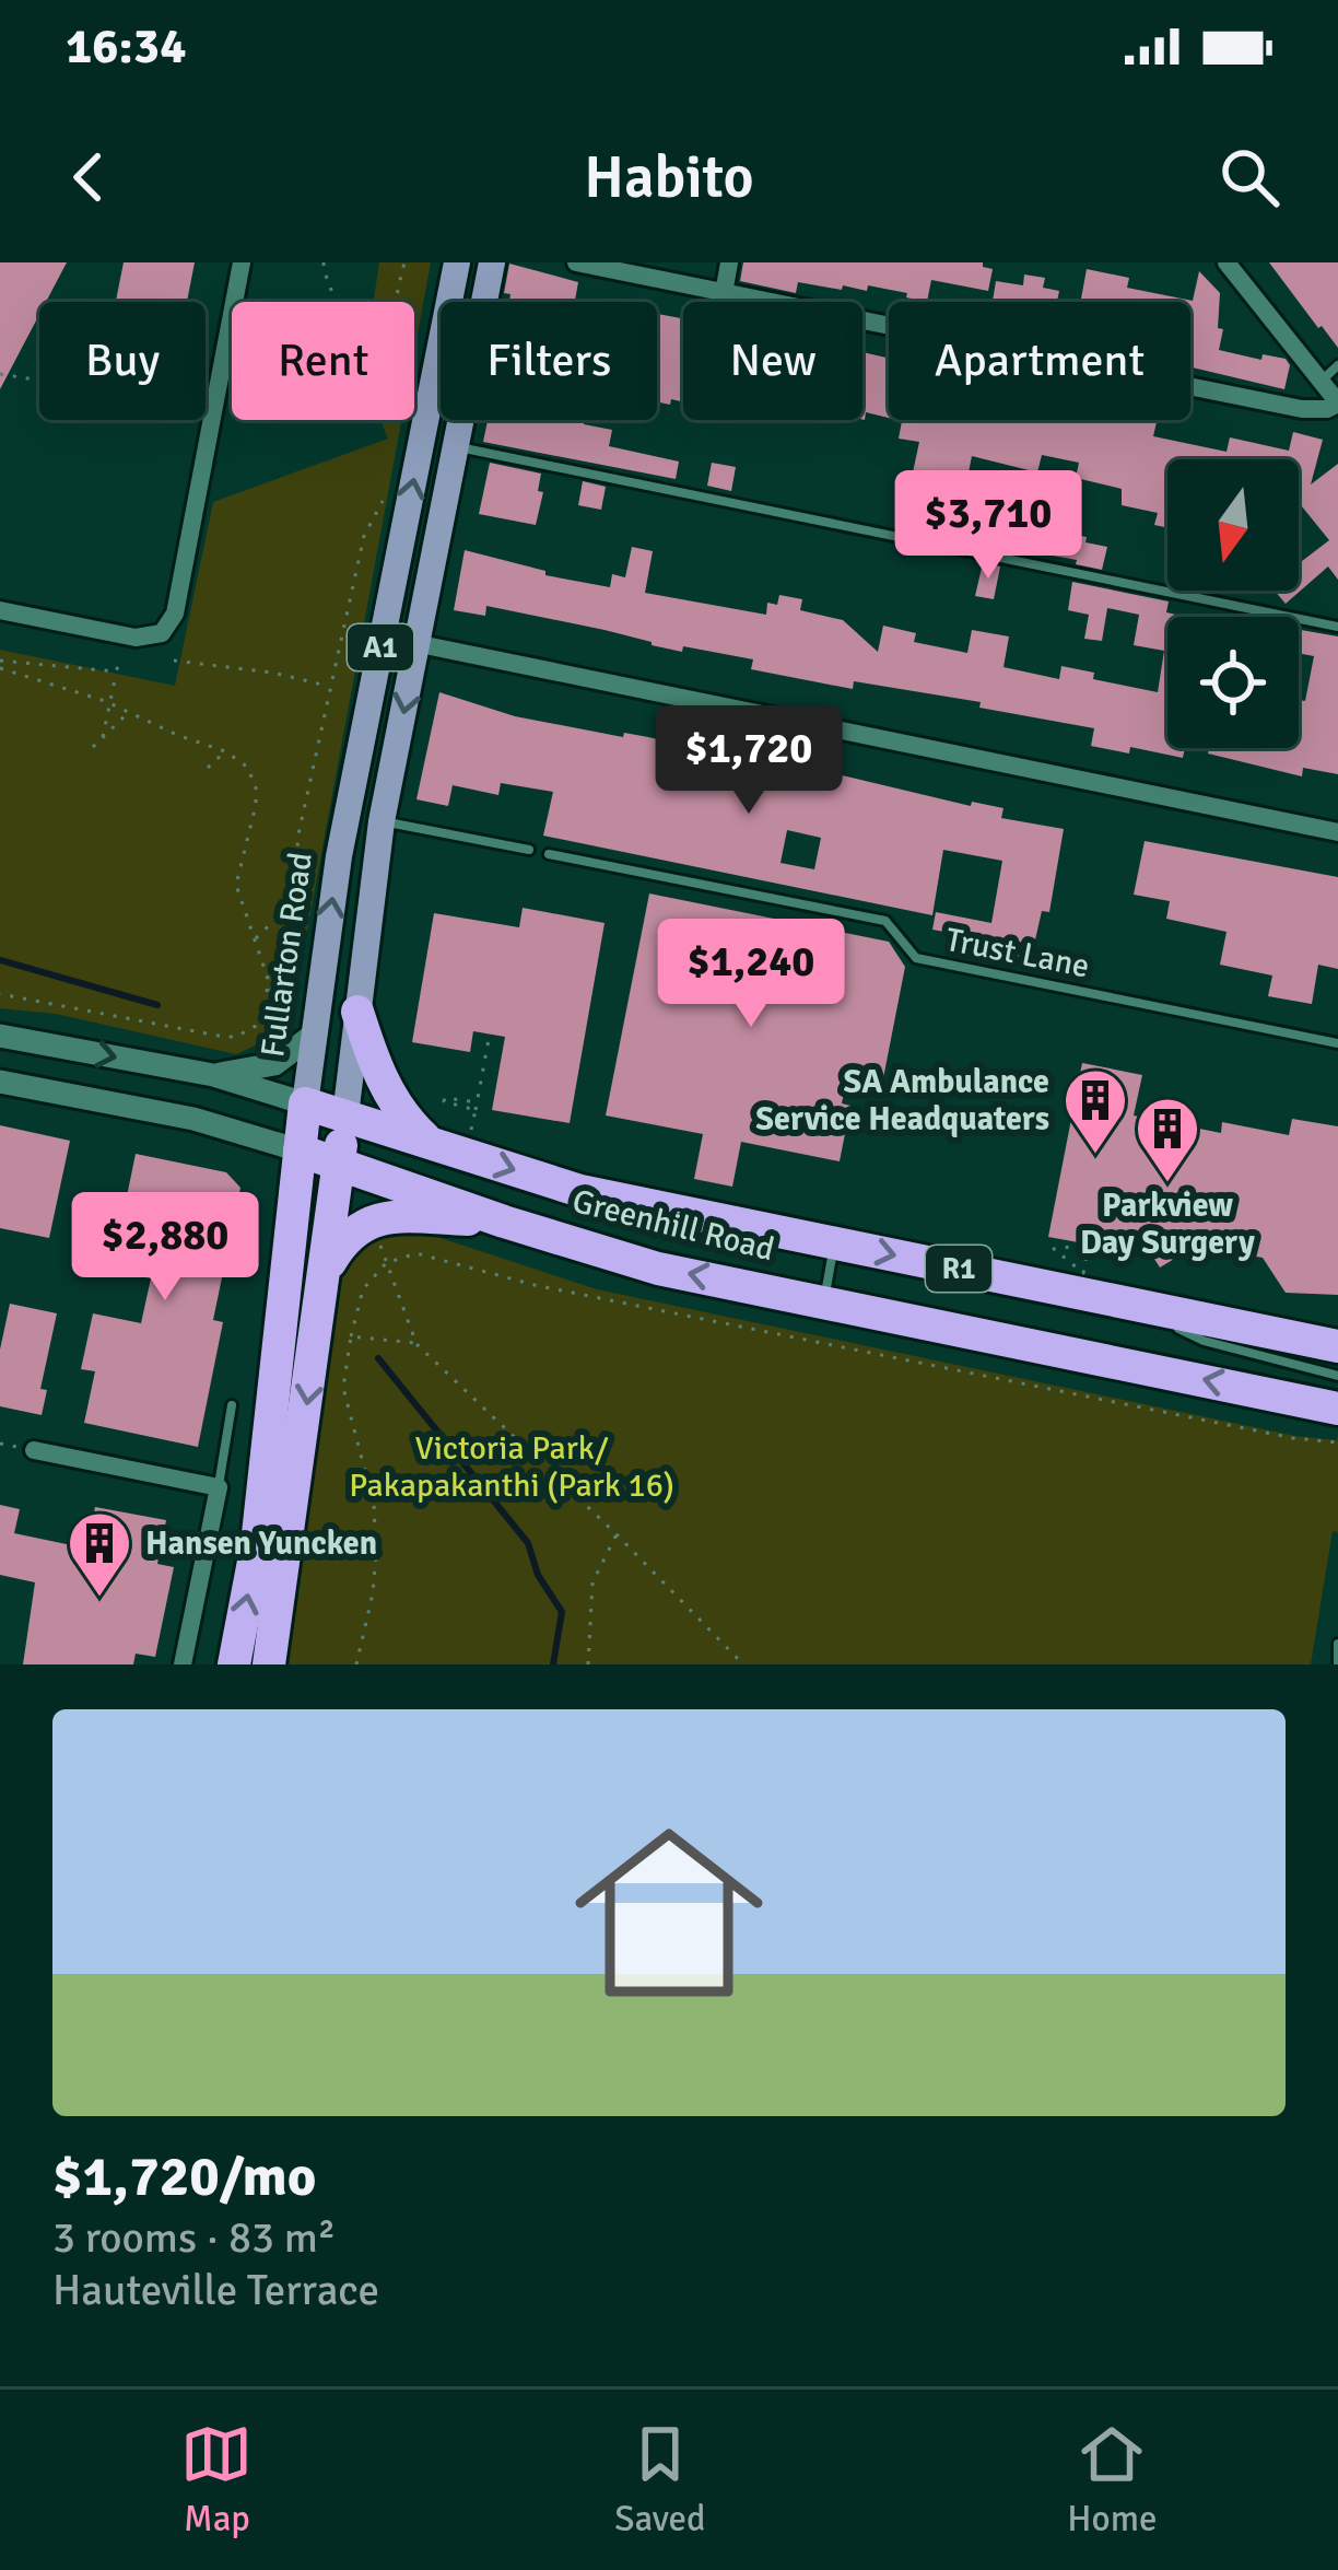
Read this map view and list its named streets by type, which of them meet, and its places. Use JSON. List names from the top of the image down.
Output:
{
  "streets": {
    "highway": [
      "A1",
      "Fullarton Road",
      "Greenhill Road",
      "R1"
    ],
    "lane": ["Trust Lane"]
  },
  "crossings": [
    ["A1", "Greenhill Road"],
    ["Fullarton Road", "Greenhill Road"],
    ["Greenhill Road", "R1"]
  ],
  "parks": ["Victoria Park/ Pakapakanthi (Park 16)"],
  "places": {
    "building": ["SA Ambulance Service Headquaters", "Parkview Day Surgery", "Hansen Yuncken"]
  },
  "north": "bottom",
  "page": {
    "status": "16:34",
    "header": "Habito",
    "chip": [
      "Buy",
      "Rent",
      "Filters",
      "New",
      "Apartment"
    ],
    "price": [
      "$3,710",
      "$1,720",
      "$1,240",
      "$2,880"
    ],
    "list": [
      {
        "name": "$1,720/mo",
        "note": "3 rooms · 83 m² · Hauteville Terrace"
      }
    ],
    "tabs": ["Map", "Saved", "Home"]
  }
}
